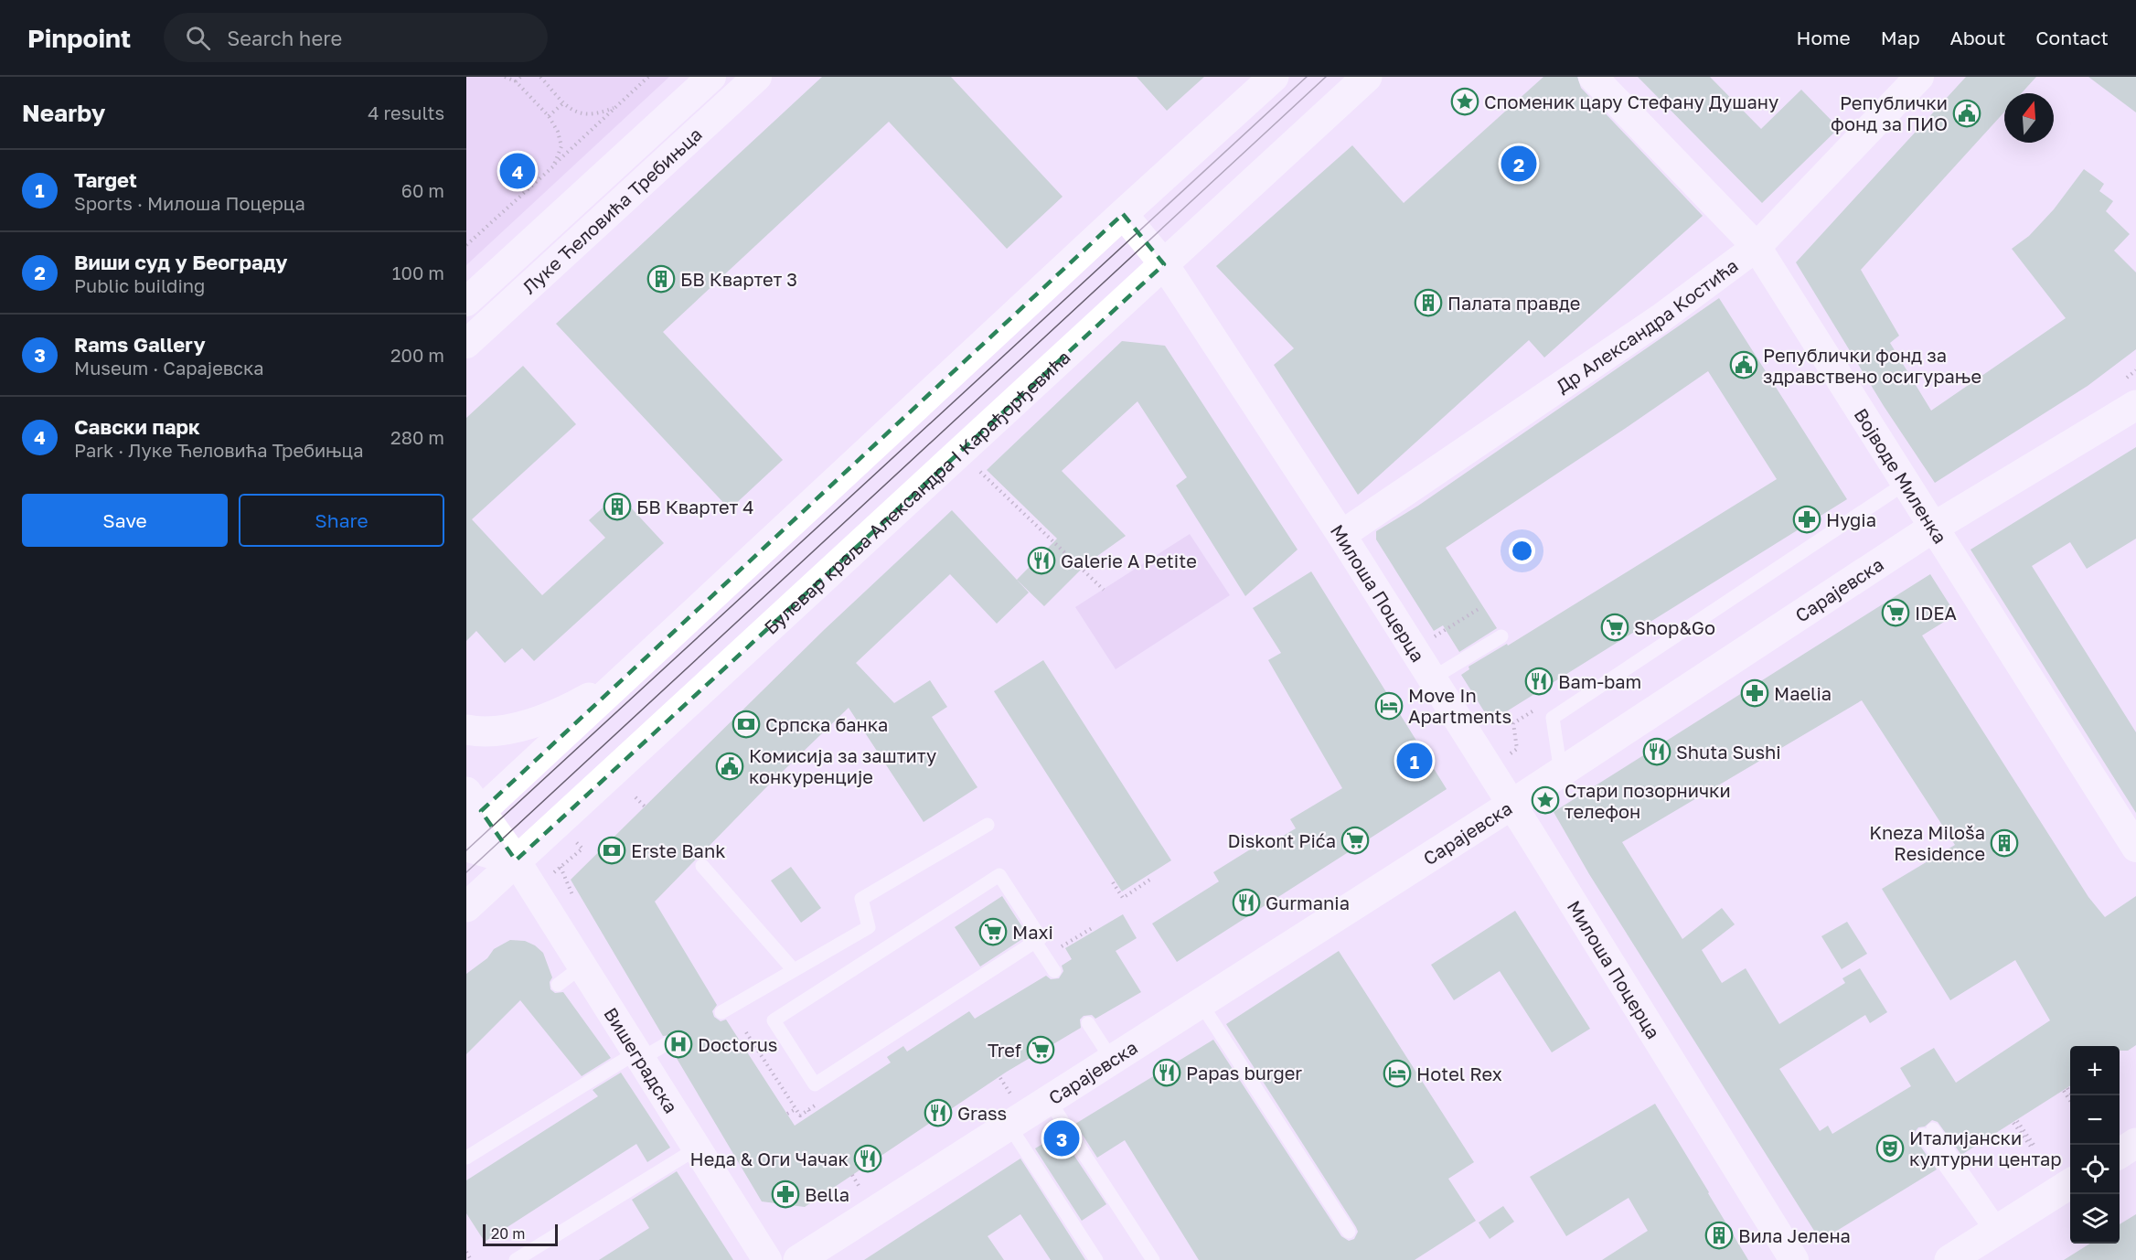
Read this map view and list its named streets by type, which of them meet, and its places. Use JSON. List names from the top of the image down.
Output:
{
  "streets": {
    "main road": ["Булевар краља Александра I Карађорђевића", "Сарајевска"],
    "street": [
      "Луке Ћеловића Требињца",
      "Др Александра Костића",
      "Војводе Миленка",
      "Милоша Поцерца",
      "Вишеградска"
    ]
  },
  "crossings": [
    ["Др Александра Костића", "Војводе Миленка"],
    ["Др Александра Костића", "Милоша Поцерца"],
    ["Војводе Миленка", "Сарајевска"],
    ["Булевар краља Александра I Карађорђевића", "Милоша Поцерца"],
    ["Булевар краља Александра I Карађорђевића", "Вишеградска"],
    ["Сарајевска", "Милоша Поцерца"]
  ],
  "places": {
    "place": ["Споменик цару Стефану Душану", "Стари позорнички телефон"],
    "public building": ["Републички фонд за ПИО", "Републички фонд за здравствено осигурање", "Комисија за заштиту конкуренције"],
    "building": [
      "БВ Квартет 3",
      "Палата правде",
      "БВ Квартет 4",
      "Kneza Miloša Residence",
      "Вила Јелена"
    ],
    "pharmacy": ["Hygia", "Maelia", "Bella"],
    "restaurant": [
      "Galerie A Petite",
      "Bam-bam",
      "Shuta Sushi",
      "Gurmania",
      "Papas burger",
      "Grass",
      "Неда & Оги Чачак"
    ],
    "supermarket": [
      "IDEA",
      "Shop&Go",
      "Diskont Pića",
      "Maxi",
      "Tref"
    ],
    "hotel": ["Move In Apartments", "Hotel Rex"],
    "bank": ["Српска банка", "Erste Bank"],
    "hospital": ["Doctorus"],
    "theatre": ["Италијански културни центар"]
  },
  "scale_bar": "20 m",
  "north": "top",
  "page": {
    "header": "Pinpoint",
    "search": "Search here",
    "nav": [
      "Home",
      "Map",
      "About",
      "Contact"
    ],
    "heading": ["Nearby", "4 results"],
    "pins": [
      "2",
      "4",
      "1",
      "3"
    ],
    "list": [
      {
        "mark": "1",
        "name": "Target",
        "note": "Sports · Милоша Поцерца",
        "value": "60 m"
      },
      {
        "mark": "2",
        "name": "Виши суд у Београду",
        "note": "Public building",
        "value": "100 m"
      },
      {
        "mark": "3",
        "name": "Rams Gallery",
        "note": "Museum · Сарајевска",
        "value": "200 m"
      },
      {
        "mark": "4",
        "name": "Савски парк",
        "note": "Park · Луке Ћеловића Требињца",
        "value": "280 m"
      }
    ],
    "buttons": ["Save", "Share"],
    "map_buttons": ["+", "−"],
    "scale": "20 m"
  }
}
